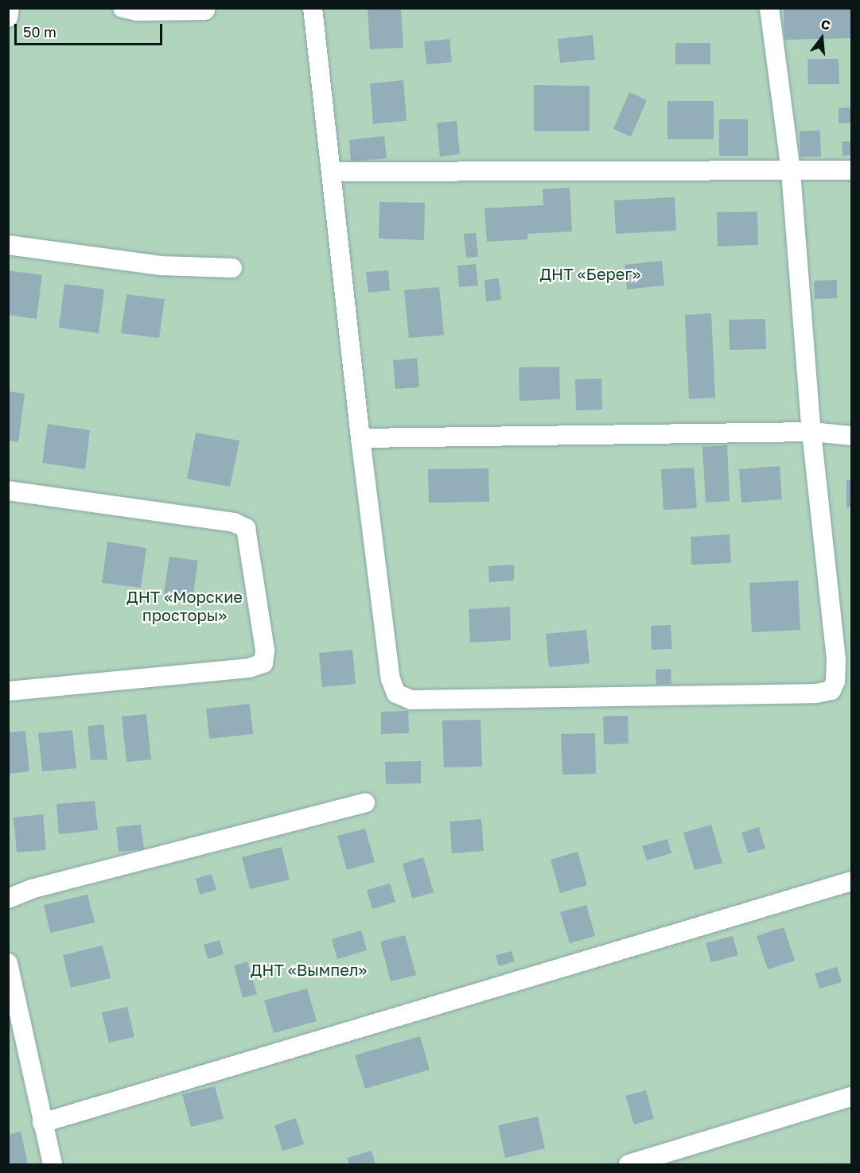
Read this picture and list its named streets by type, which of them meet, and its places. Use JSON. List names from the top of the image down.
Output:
{
  "parks": ["ДНТ «Берег»", "ДНТ «Морские просторы»", "ДНТ «Вымпел»"],
  "scale_bar": "50 m",
  "north": "top"
}
